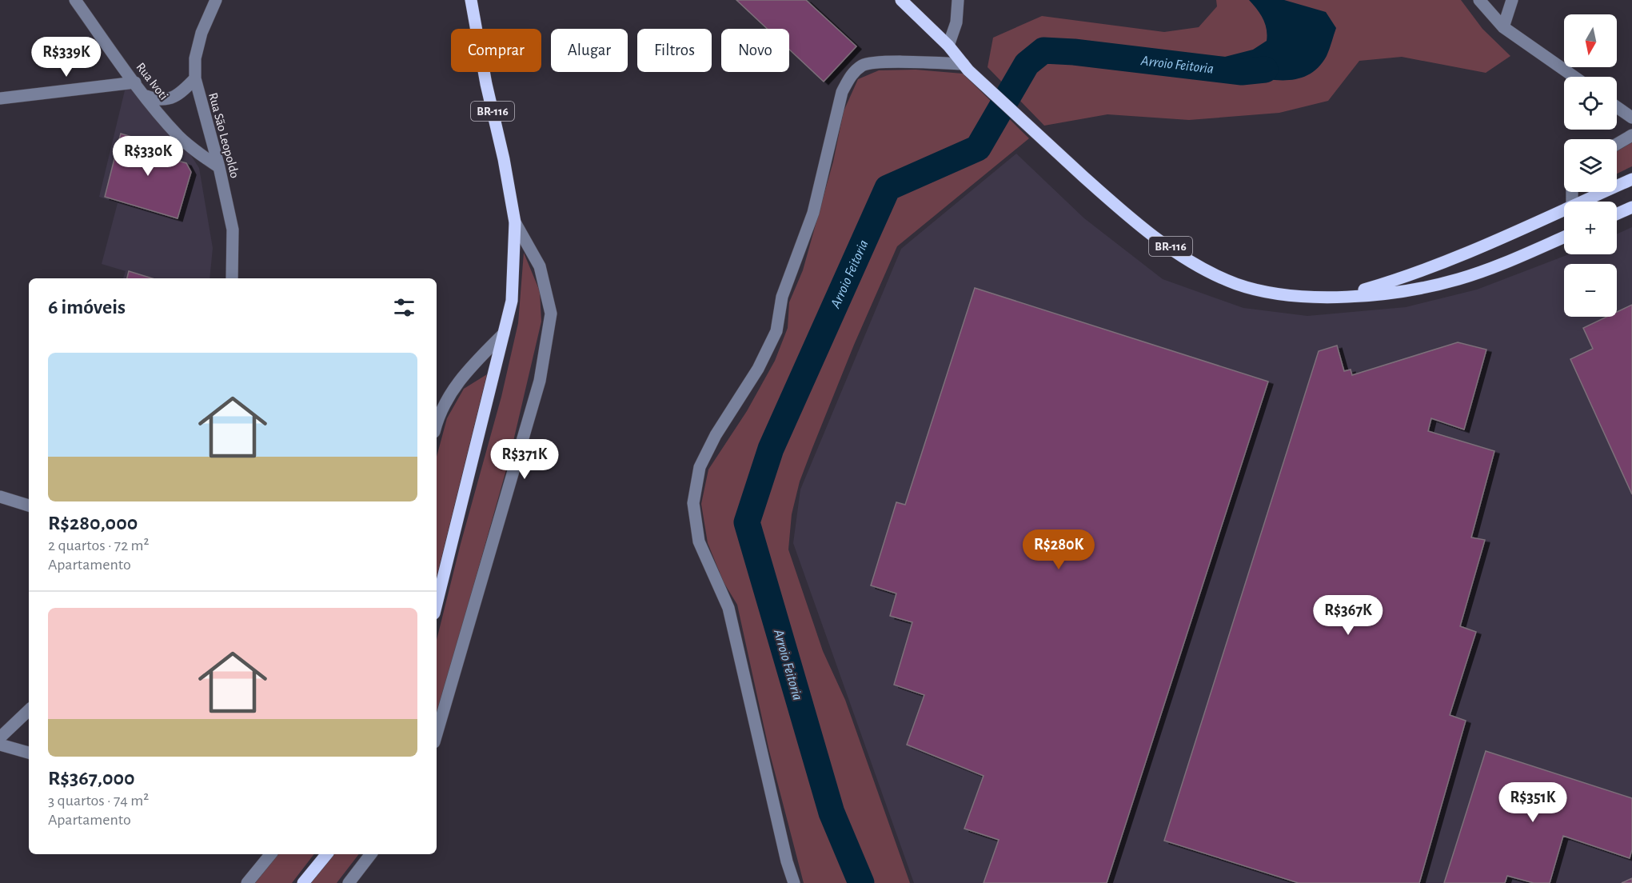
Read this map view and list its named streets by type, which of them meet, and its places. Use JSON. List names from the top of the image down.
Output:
{
  "streets": {
    "main road": ["BR-116"],
    "street": ["Rua Ivoti", "Rua São Leopoldo"]
  },
  "crossings": [
    ["Rua Ivoti", "Rua São Leopoldo"]
  ],
  "water": ["Arroio Feitoria"],
  "north": "bottom",
  "page": {
    "map_buttons": ["+", "−"],
    "chip": [
      "Comprar",
      "Alugar",
      "Filtros",
      "Novo"
    ],
    "price": [
      "R$339K",
      "R$330K",
      "R$371K",
      "R$280K",
      "R$367K",
      "R$351K"
    ],
    "heading": "6 imóveis",
    "list": [
      {
        "name": "R$280,000",
        "note": "2 quartos · 72 m² · Apartamento"
      },
      {
        "name": "R$367,000",
        "note": "3 quartos · 74 m² · Apartamento"
      }
    ]
  }
}
